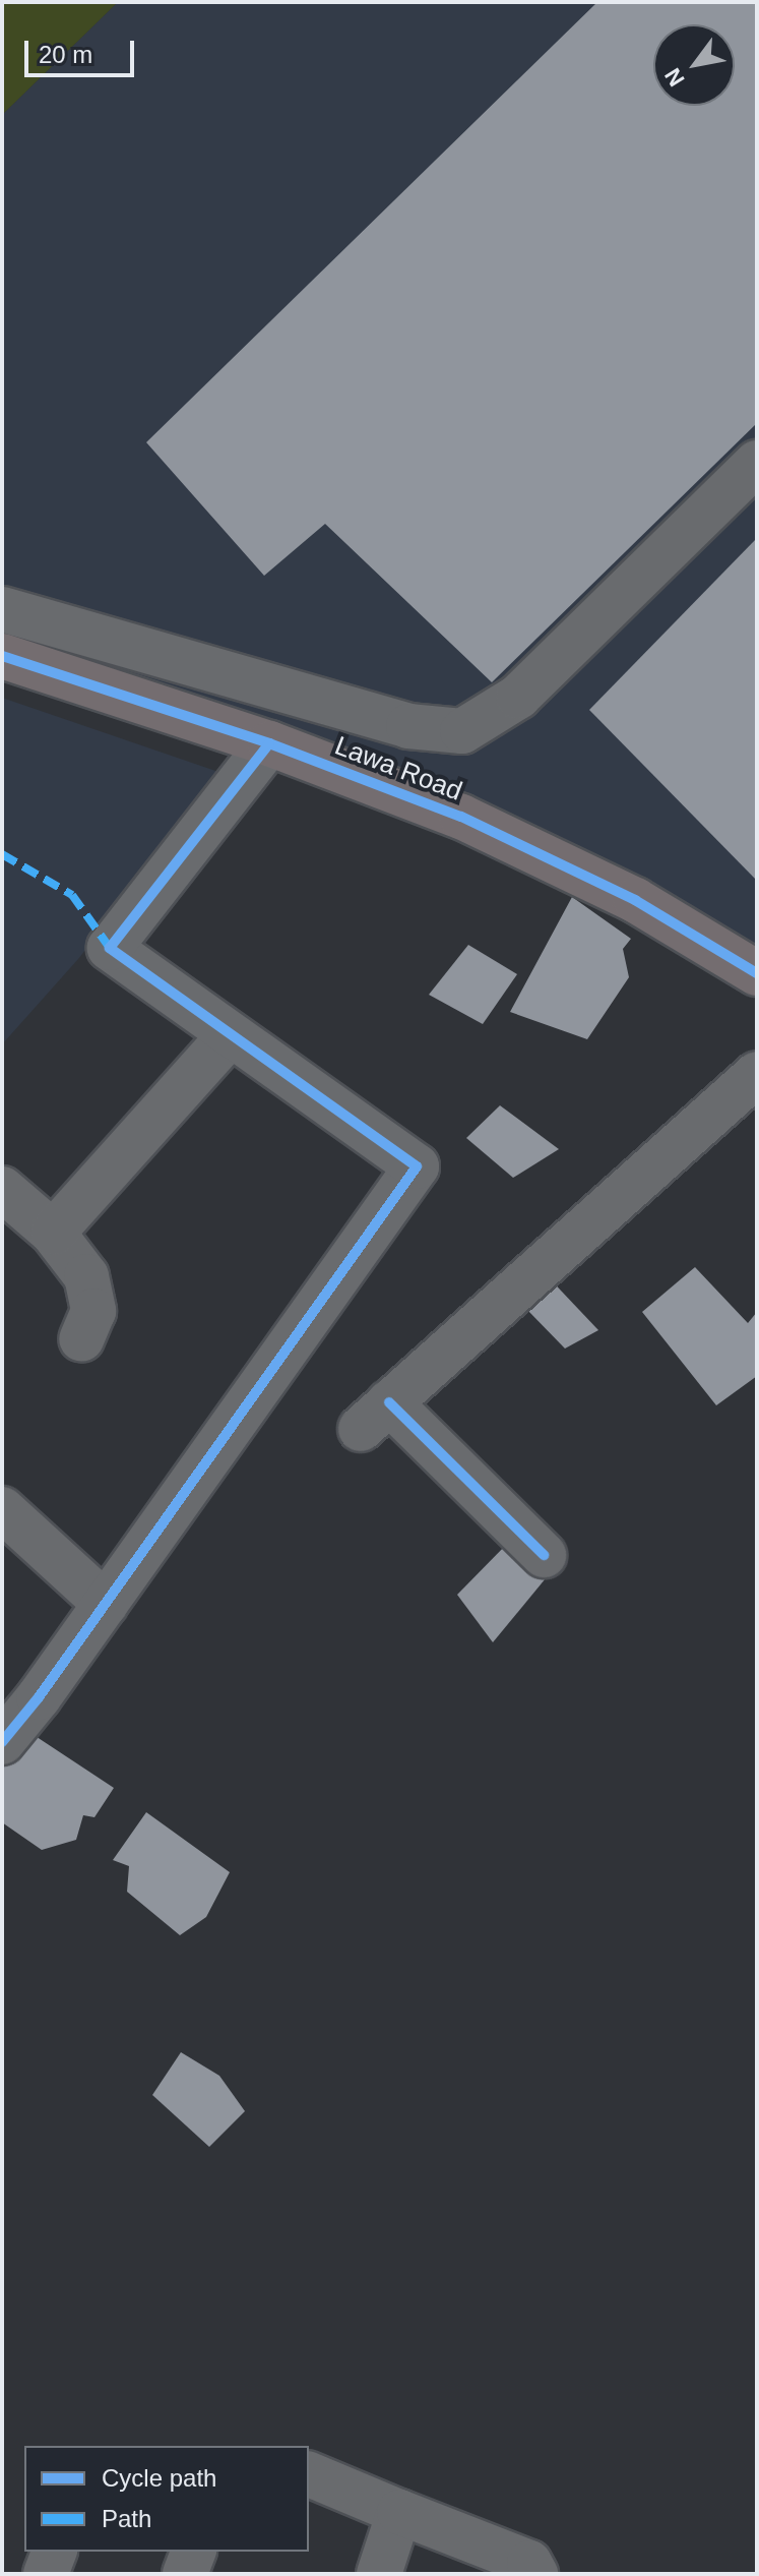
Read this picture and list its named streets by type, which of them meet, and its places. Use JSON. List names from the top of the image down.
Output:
{
  "streets": {
    "main road": ["Lawa Road"]
  },
  "legend": ["Cycle path", "Path"],
  "scale_bar": "20 m",
  "north": "bottom left"
}
